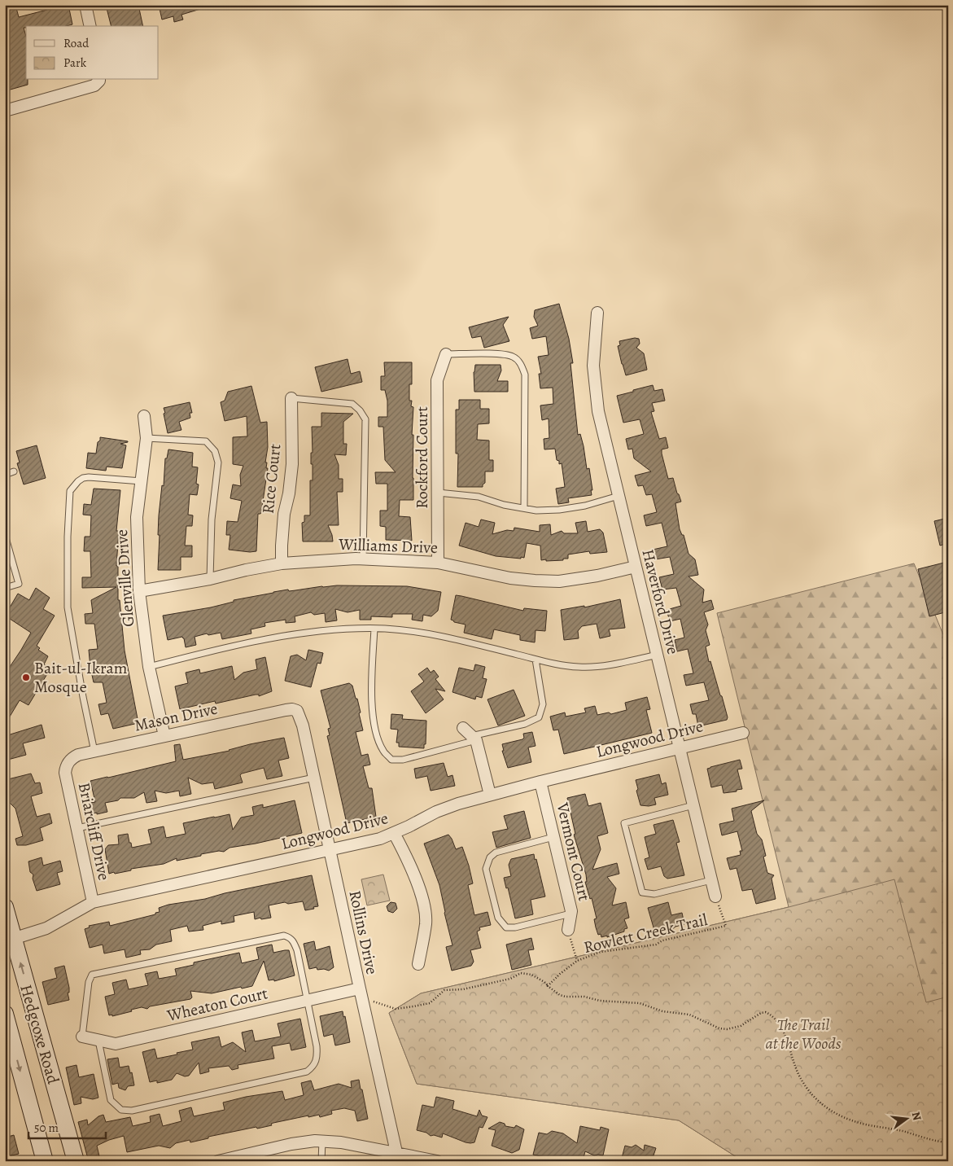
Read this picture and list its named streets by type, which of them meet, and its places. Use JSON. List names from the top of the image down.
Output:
{
  "streets": {
    "main road": ["Hedgcoxe Road"],
    "street": [
      "Rockford Court",
      "Rice Court",
      "Williams Drive",
      "Glenville Drive",
      "Haverford Drive",
      "Mason Drive",
      "Longwood Drive",
      "Briarcliff Drive",
      "Vermont Court",
      "Rollins Drive",
      "Wheaton Court"
    ],
    "path": ["Rowlett Creek Trail"]
  },
  "crossings": [
    ["Rockford Court", "Williams Drive"],
    ["Rice Court", "Williams Drive"],
    ["Williams Drive", "Glenville Drive"],
    ["Williams Drive", "Haverford Drive"],
    ["Glenville Drive", "Mason Drive"],
    ["Haverford Drive", "Longwood Drive"],
    ["Haverford Drive", "Rowlett Creek Trail"],
    ["Mason Drive", "Briarcliff Drive"],
    ["Mason Drive", "Rollins Drive"],
    ["Longwood Drive", "Briarcliff Drive"],
    ["Longwood Drive", "Vermont Court"],
    ["Longwood Drive", "Rollins Drive"],
    ["Longwood Drive", "Hedgcoxe Road"],
    ["Rollins Drive", "Wheaton Court"]
  ],
  "parks": ["The Trail at the Woods"],
  "places": ["Bait-ul-Ikram Mosque"],
  "legend": ["Road", "Park"],
  "scale_bar": "50 m",
  "north": "right"
}
